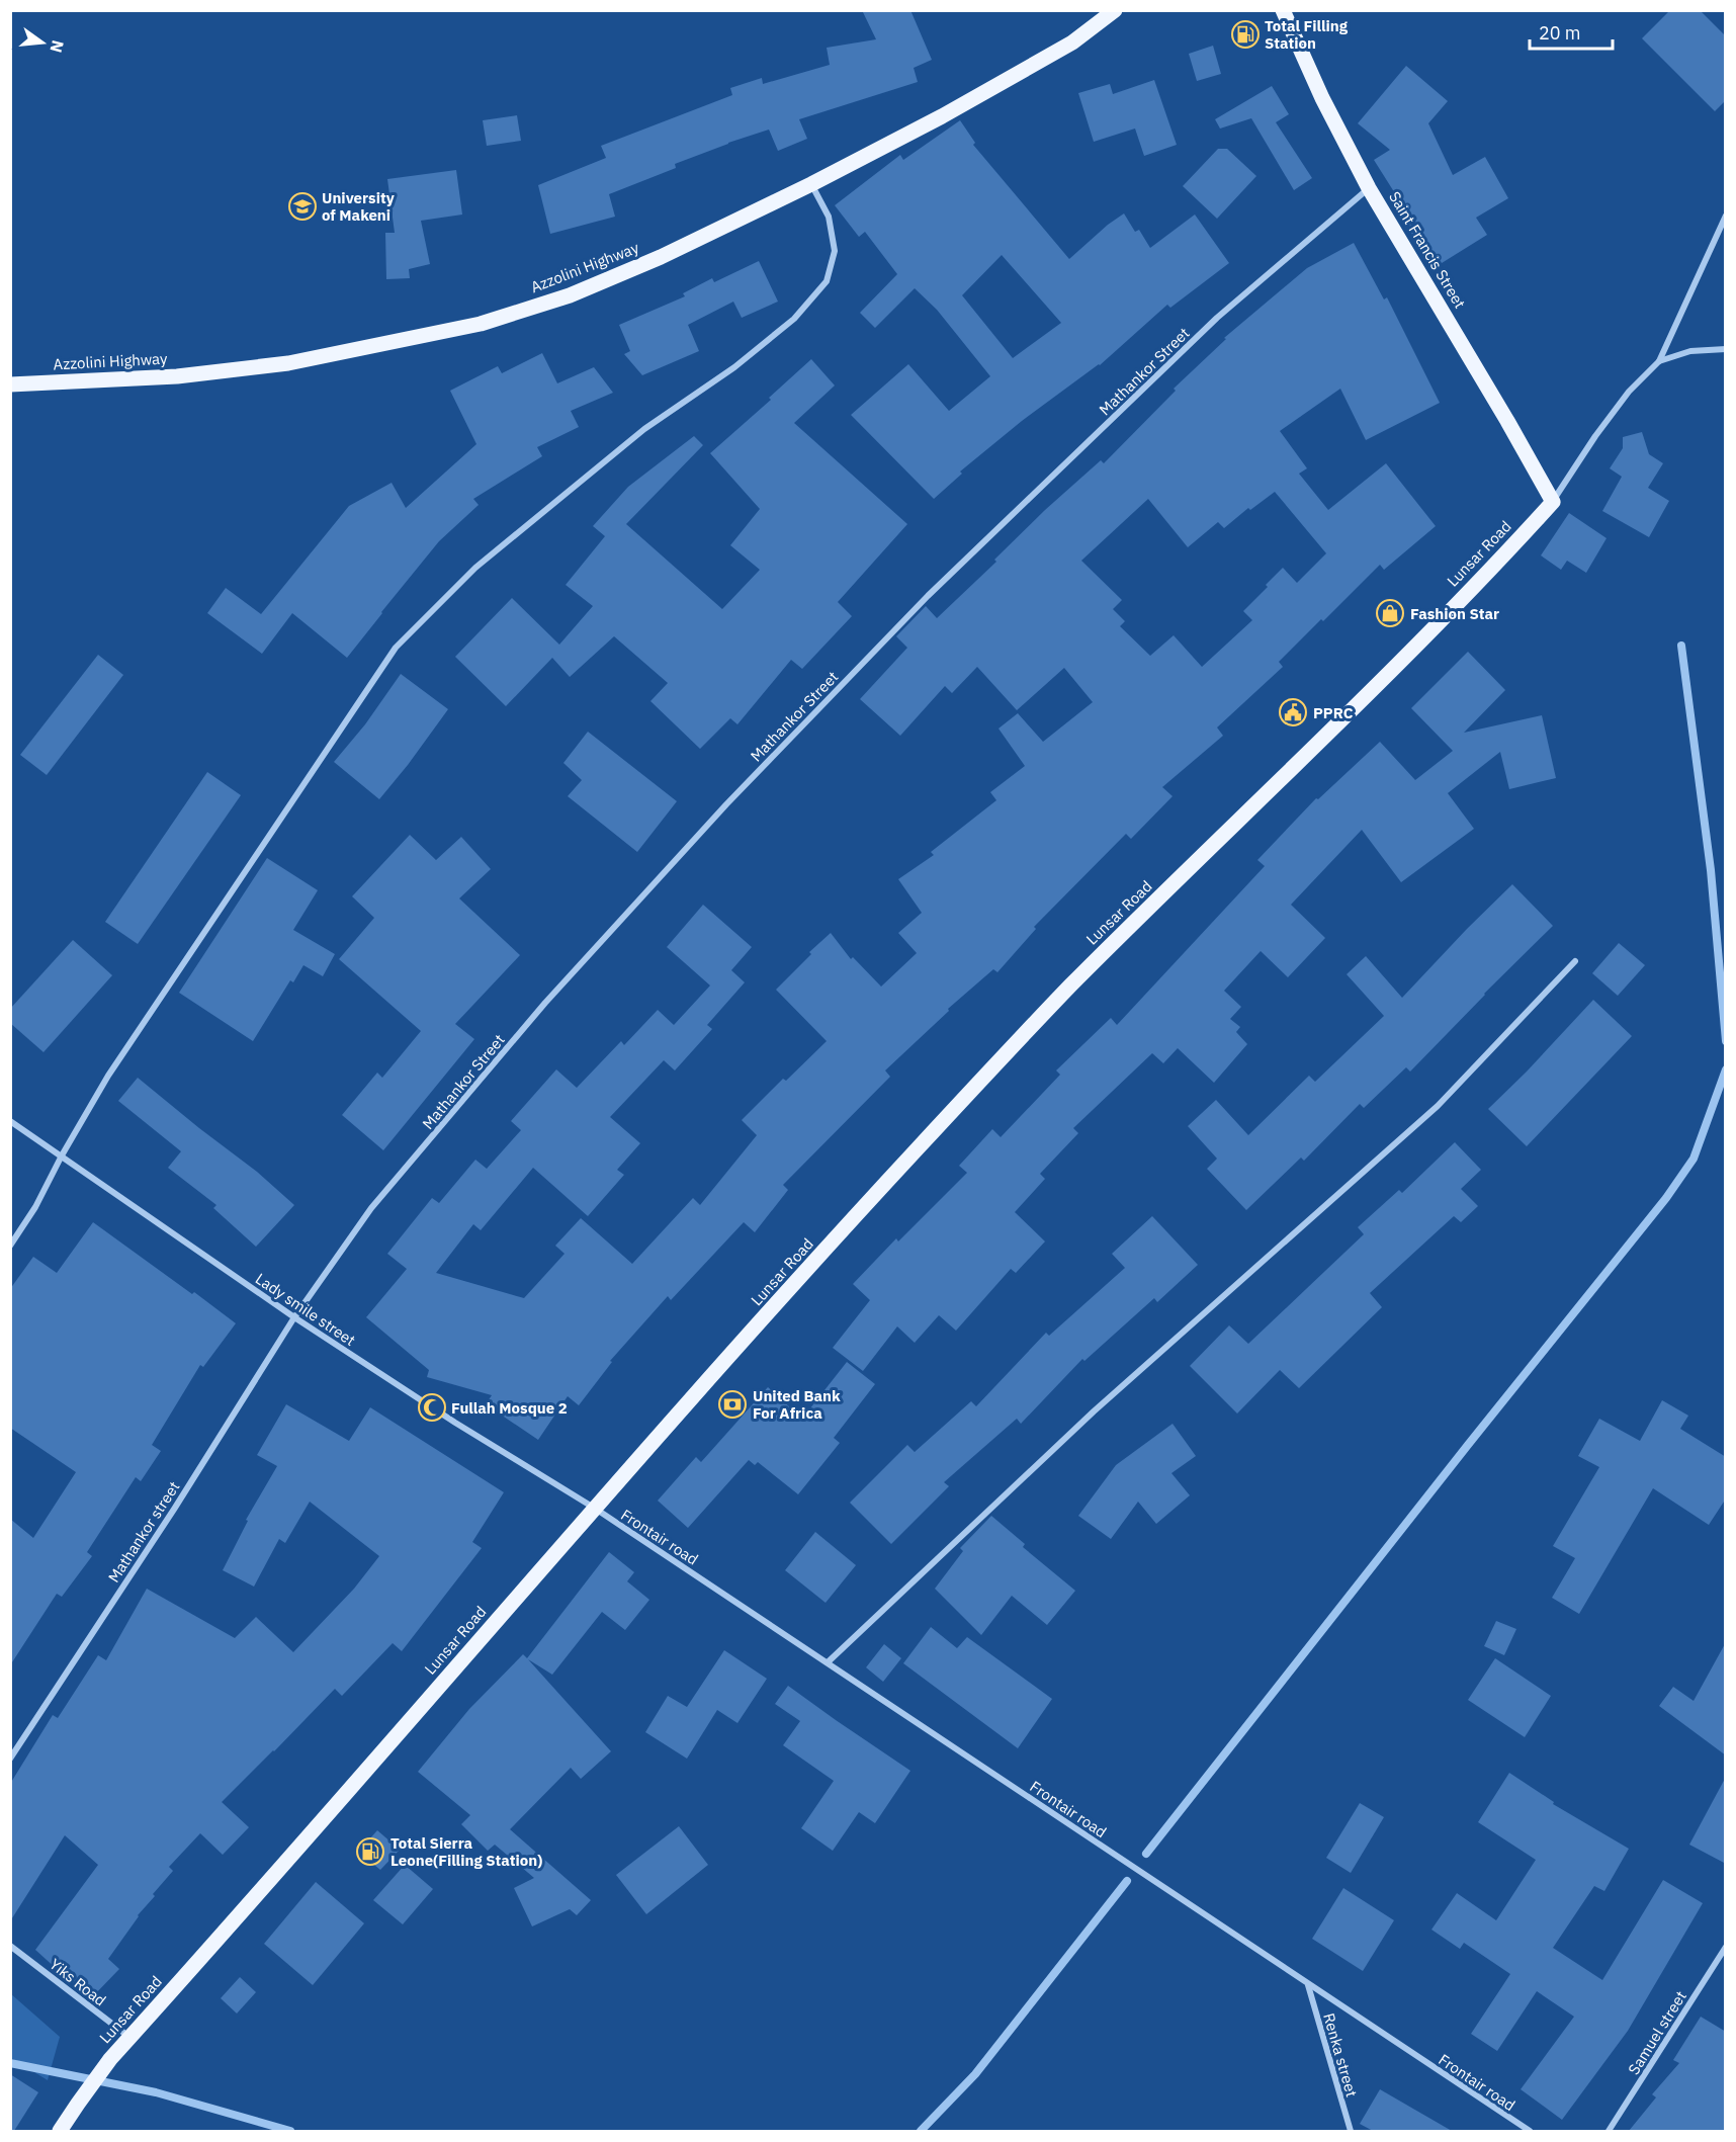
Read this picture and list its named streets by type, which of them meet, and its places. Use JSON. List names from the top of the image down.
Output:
{
  "streets": {
    "main road": ["Saint Francis Street", "Azzolini Highway", "Lunsar Road"],
    "street": [
      "Mathankor Street",
      "Lady smile street",
      "Mathankor street",
      "Frontair road",
      "Yiks Road",
      "Samuel street",
      "Renka street"
    ]
  },
  "crossings": [
    ["Saint Francis Street", "Mathankor Street"],
    ["Saint Francis Street", "Lunsar Road"],
    ["Mathankor Street", "Lady smile street"],
    ["Mathankor Street", "Mathankor street"],
    ["Lunsar Road", "Lady smile street"],
    ["Lunsar Road", "Frontair road"],
    ["Lunsar Road", "Yiks Road"],
    ["Lady smile street", "Mathankor street"],
    ["Lady smile street", "Frontair road"],
    ["Frontair road", "Renka street"]
  ],
  "places": {
    "fuel station": ["Total Filling Station", "Total Sierra Leone(Filling Station)"],
    "school or university": ["University of Makeni"],
    "shop": ["Fashion Star"],
    "public building": ["PPRC"],
    "bank": ["United Bank For Africa"],
    "mosque": ["Fullah Mosque 2"]
  },
  "scale_bar": "20 m",
  "north": "right"
}
